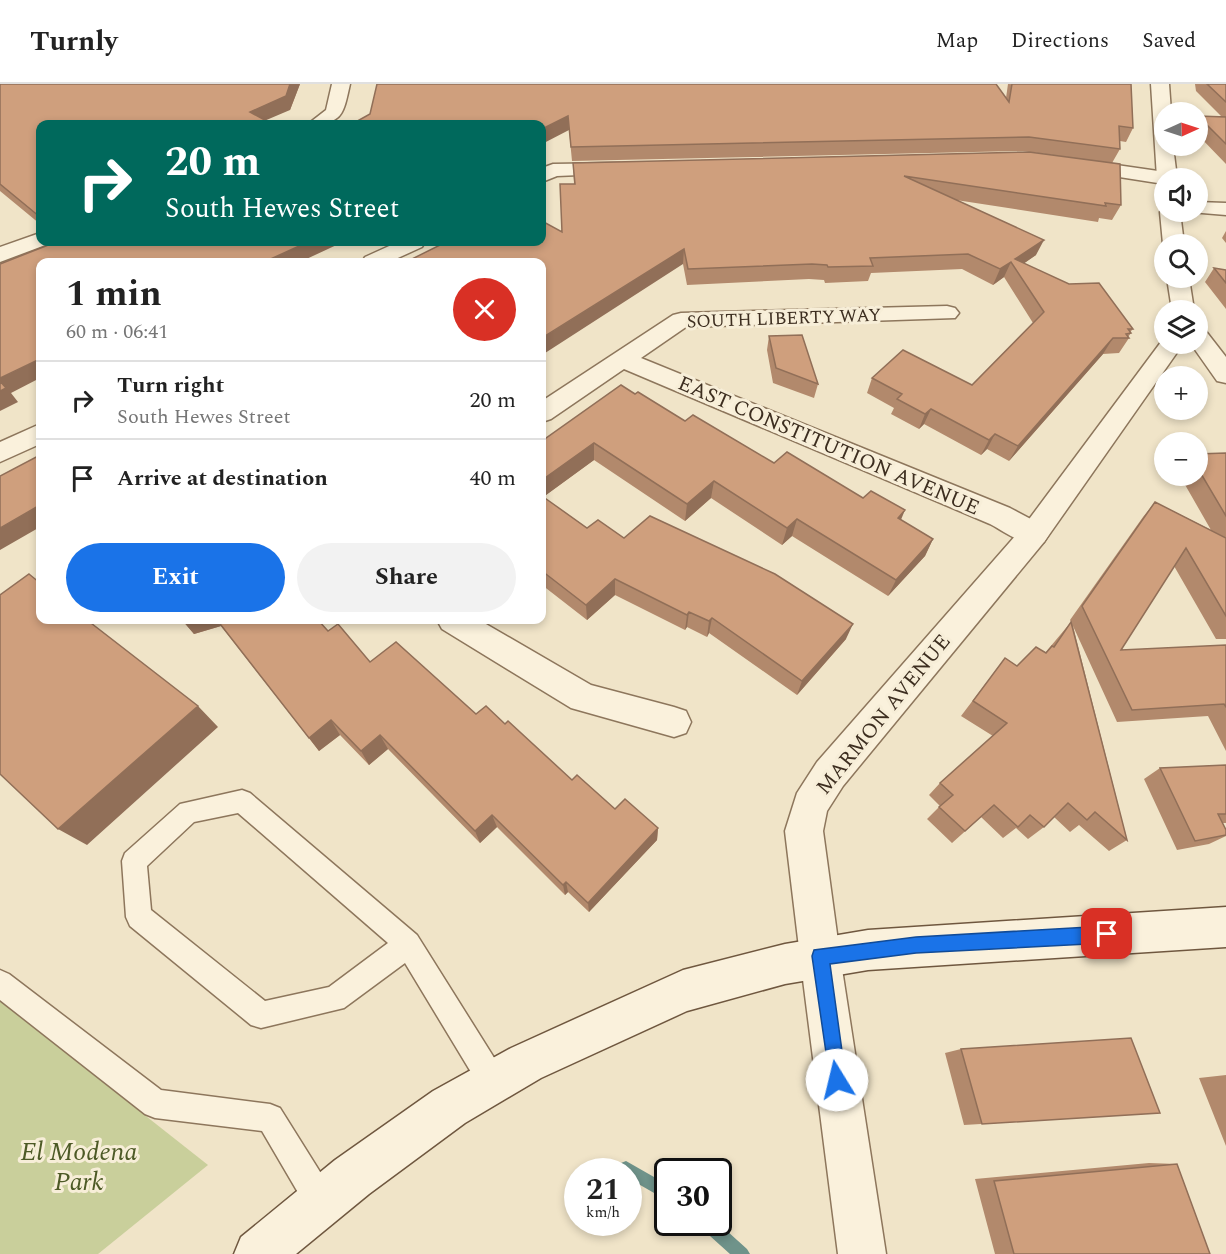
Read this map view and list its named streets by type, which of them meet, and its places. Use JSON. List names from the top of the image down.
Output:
{
  "streets": {
    "street": ["SOUTH LIBERTY WAY", "EAST CONSTITUTION AVENUE", "MARMON AVENUE"]
  },
  "crossings": [
    ["SOUTH LIBERTY WAY", "EAST CONSTITUTION AVENUE"],
    ["EAST CONSTITUTION AVENUE", "MARMON AVENUE"]
  ],
  "parks": ["El Modena Park"],
  "north": "right",
  "page": {
    "header": "Turnly",
    "nav": ["Map", "Directions", "Saved"],
    "map_buttons": ["+", "−"],
    "turn": ["20 m", "South Hewes Street"],
    "heading": ["1 min", "60 m · 06:41"],
    "list": [
      {
        "name": "Turn right",
        "note": "South Hewes Street",
        "value": "20 m"
      },
      {
        "name": "Arrive at destination",
        "value": "40 m"
      }
    ],
    "buttons": ["Exit", "Share"],
    "speed": "21 km/h",
    "limit": "30"
  }
}
